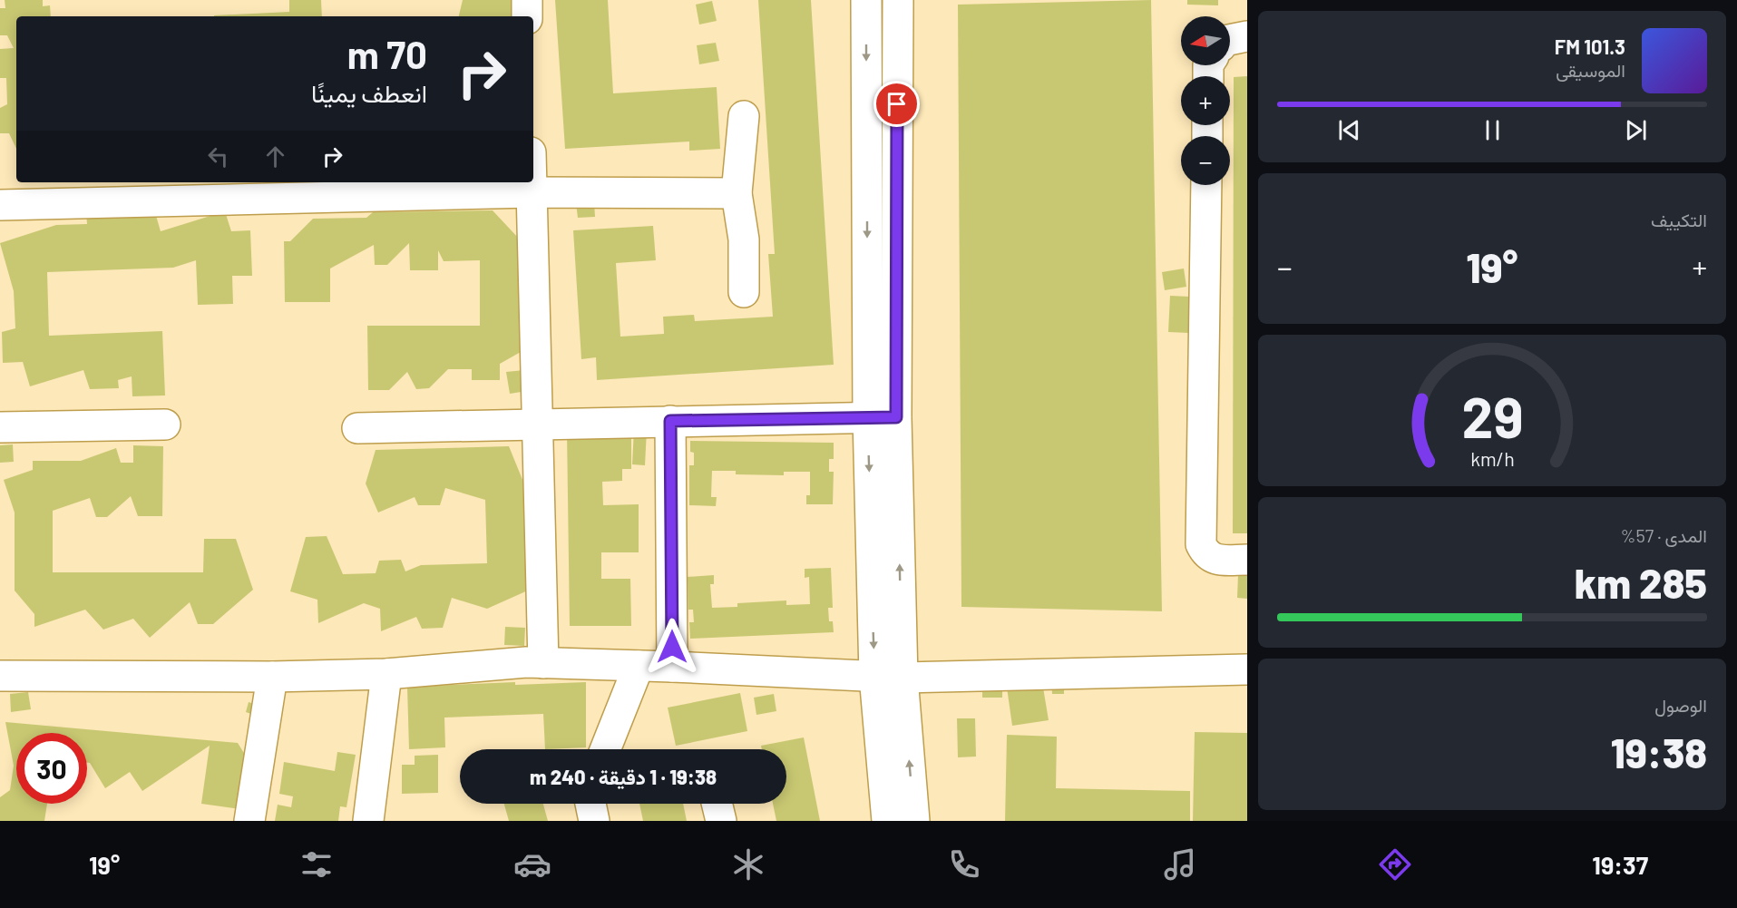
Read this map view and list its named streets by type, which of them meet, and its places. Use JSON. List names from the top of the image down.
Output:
{
  "north": "left",
  "page": {
    "map_buttons": ["+", "−"],
    "turn": ["70 m", "انعطف يمينًا"],
    "song": ["101.3 FM", "الموسيقى"],
    "tile": [
      "التكييف",
      ["المدى · 57%", "285 km"],
      ["الوصول", "19:38"]
    ],
    "heat": ["−", "19°", "+"],
    "limit": "30",
    "trip": "19:38 · 1 دقيقة · 240 m",
    "tabs": ["19:37", "19°"],
    "gauge": ["29", "km/h"]
  }
}
